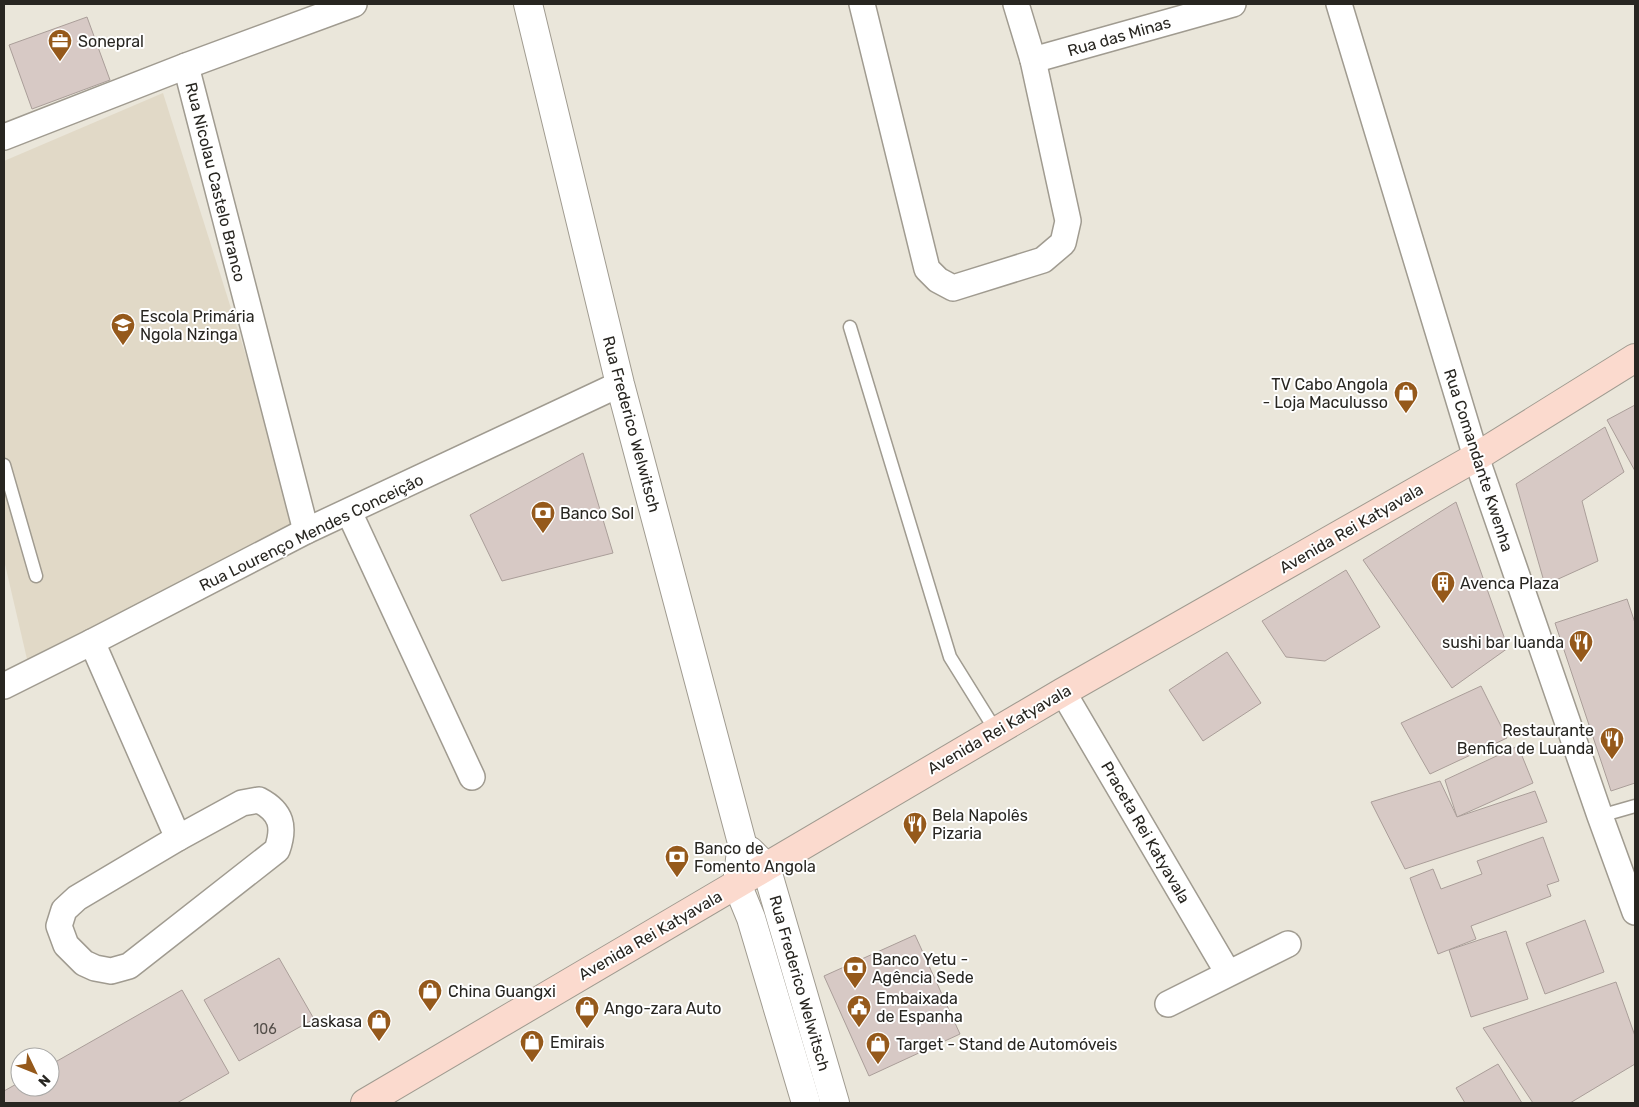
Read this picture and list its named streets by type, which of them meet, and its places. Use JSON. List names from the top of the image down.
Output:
{
  "streets": {
    "main road": ["Avenida Rei Katyavala"],
    "street": [
      "Rua das Minas",
      "Rua Nicolau Castelo Branco",
      "Rua Frederico Welwitsch",
      "Rua Comandante Kwenha",
      "Rua Lourenço Mendes Conceição",
      "Praceta Rei Katyavala"
    ]
  },
  "crossings": [
    ["Rua Nicolau Castelo Branco", "Rua Lourenço Mendes Conceição"],
    ["Rua Frederico Welwitsch", "Avenida Rei Katyavala"],
    ["Rua Frederico Welwitsch", "Rua Lourenço Mendes Conceição"],
    ["Rua Comandante Kwenha", "Avenida Rei Katyavala"],
    ["Avenida Rei Katyavala", "Praceta Rei Katyavala"]
  ],
  "places": {
    "office": ["Sonepral"],
    "school or university": ["Escola Primária Ngola Nzinga"],
    "shop": [
      "TV Cabo Angola - Loja Maculusso",
      "China Guangxi",
      "Ango-zara Auto",
      "Laskasa",
      "Emirais",
      "Target - Stand de Automóveis"
    ],
    "bank": ["Banco Sol", "Banco de Fomento Angola", "Banco Yetu - Agência Sede"],
    "building": ["Avenca Plaza"],
    "restaurant": ["sushi bar luanda", "Restaurante Benfica de Luanda", "Bela Napolês Pizaria"],
    "public building": ["Embaixada de Espanha"]
  },
  "house_numbers": ["106"],
  "north": "bottom right"
}
